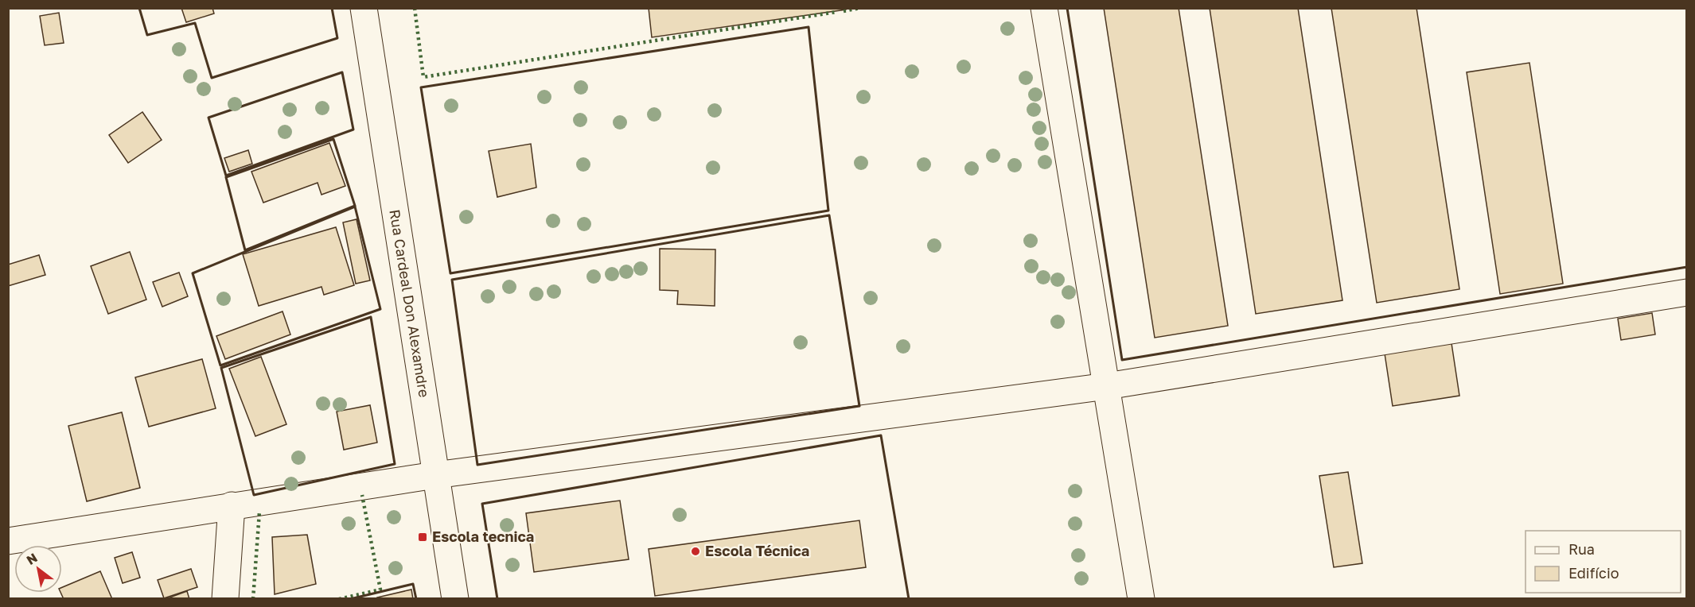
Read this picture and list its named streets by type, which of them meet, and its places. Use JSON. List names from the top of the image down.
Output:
{
  "streets": {
    "street": ["Rua Cardeal Don Alexamdre"]
  },
  "places": {
    "transit": ["Escola tecnica"],
    "other": ["Escola Técnica"]
  },
  "legend": ["Rua", "Edifício"],
  "north": "top left"
}
